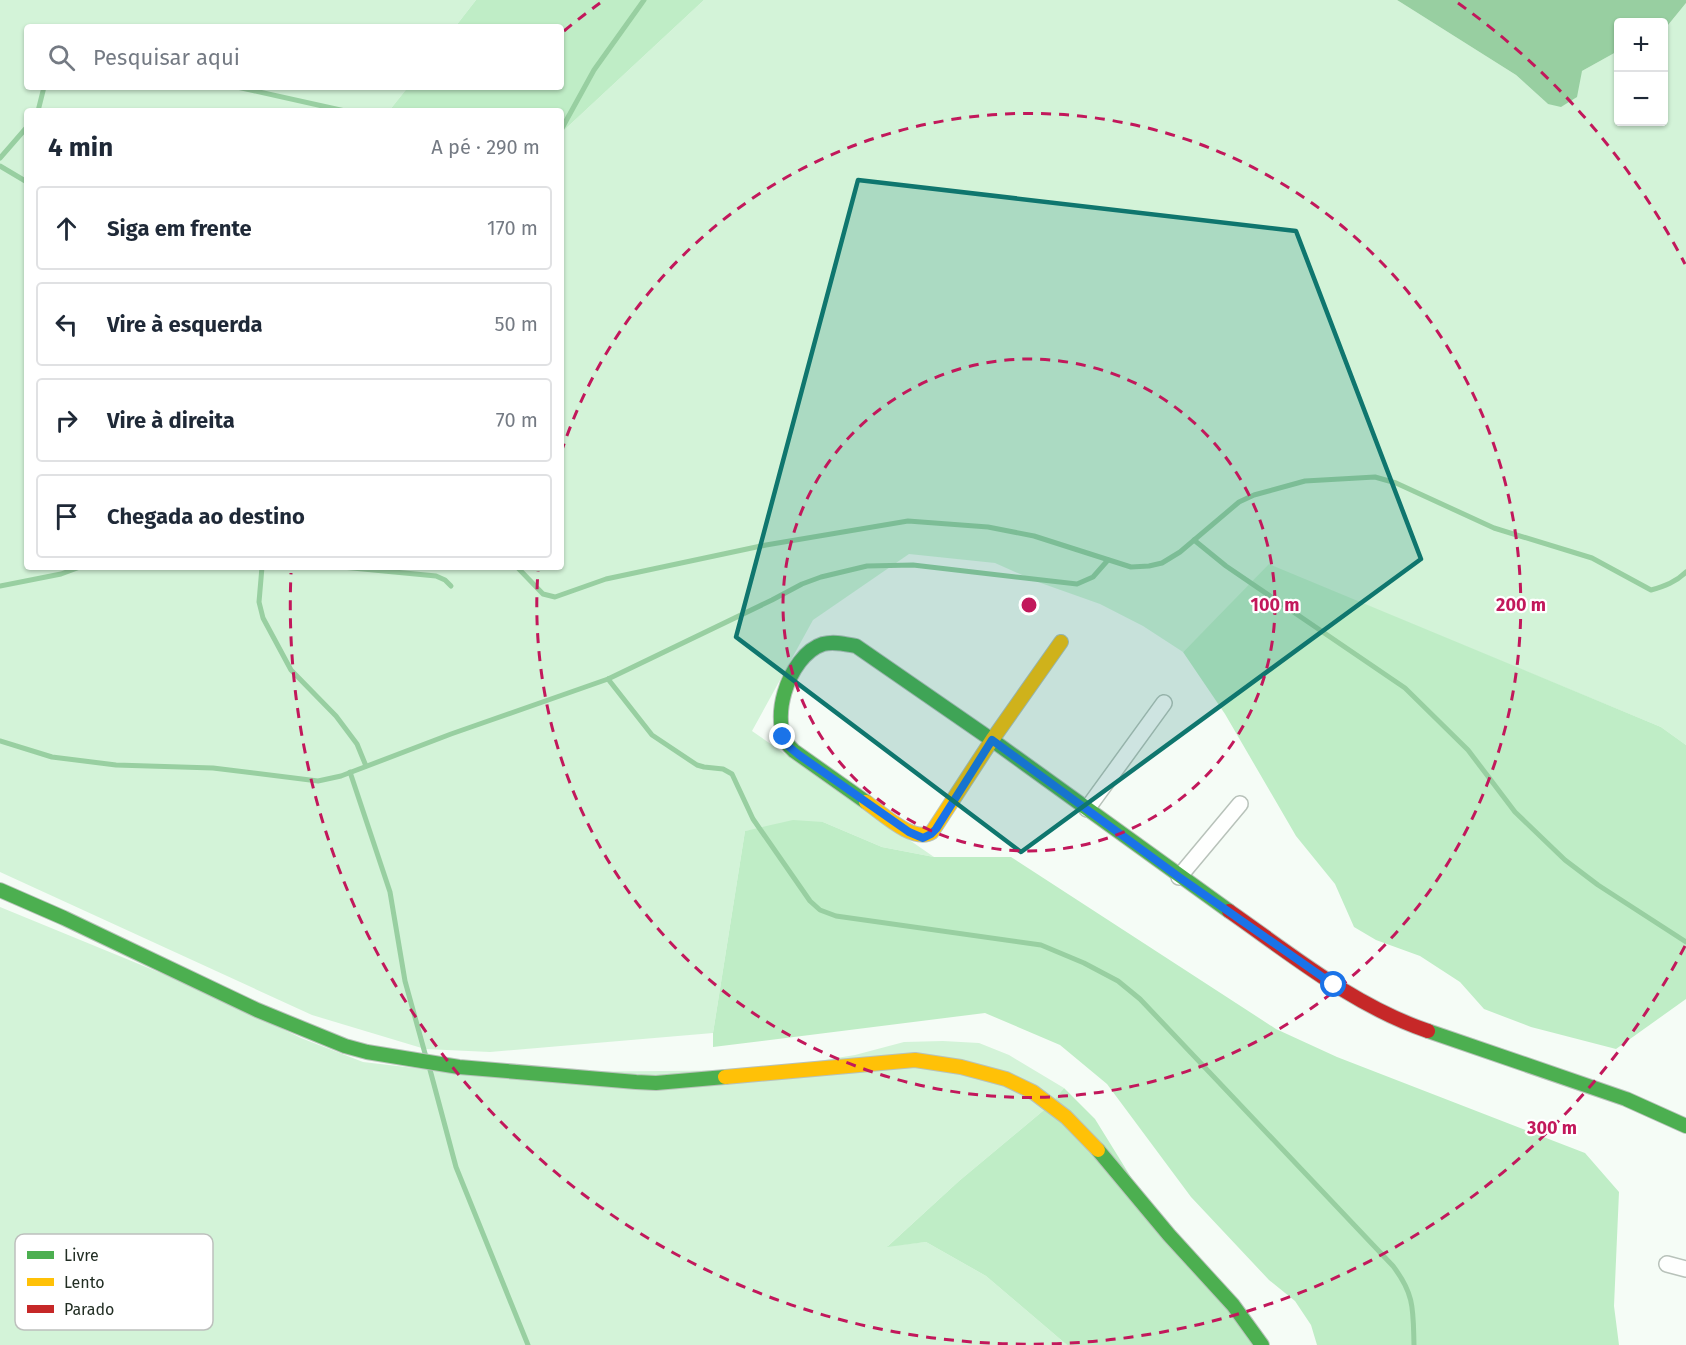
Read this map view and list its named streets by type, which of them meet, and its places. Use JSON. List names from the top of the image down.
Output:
{
  "legend": ["Livre", "Lento", "Parado"],
  "page": {
    "map_buttons": ["+", "−"],
    "search": "Pesquisar aqui",
    "heading": ["4 min", "A pé · 290 m"],
    "list": [
      ["Siga em frente", "170 m"],
      ["Vire à esquerda", "50 m"],
      ["Vire à direita", "70 m"],
      "Chegada ao destino"
    ]
  },
  "rings": ["100 m", "200 m", "300 m"]
}
